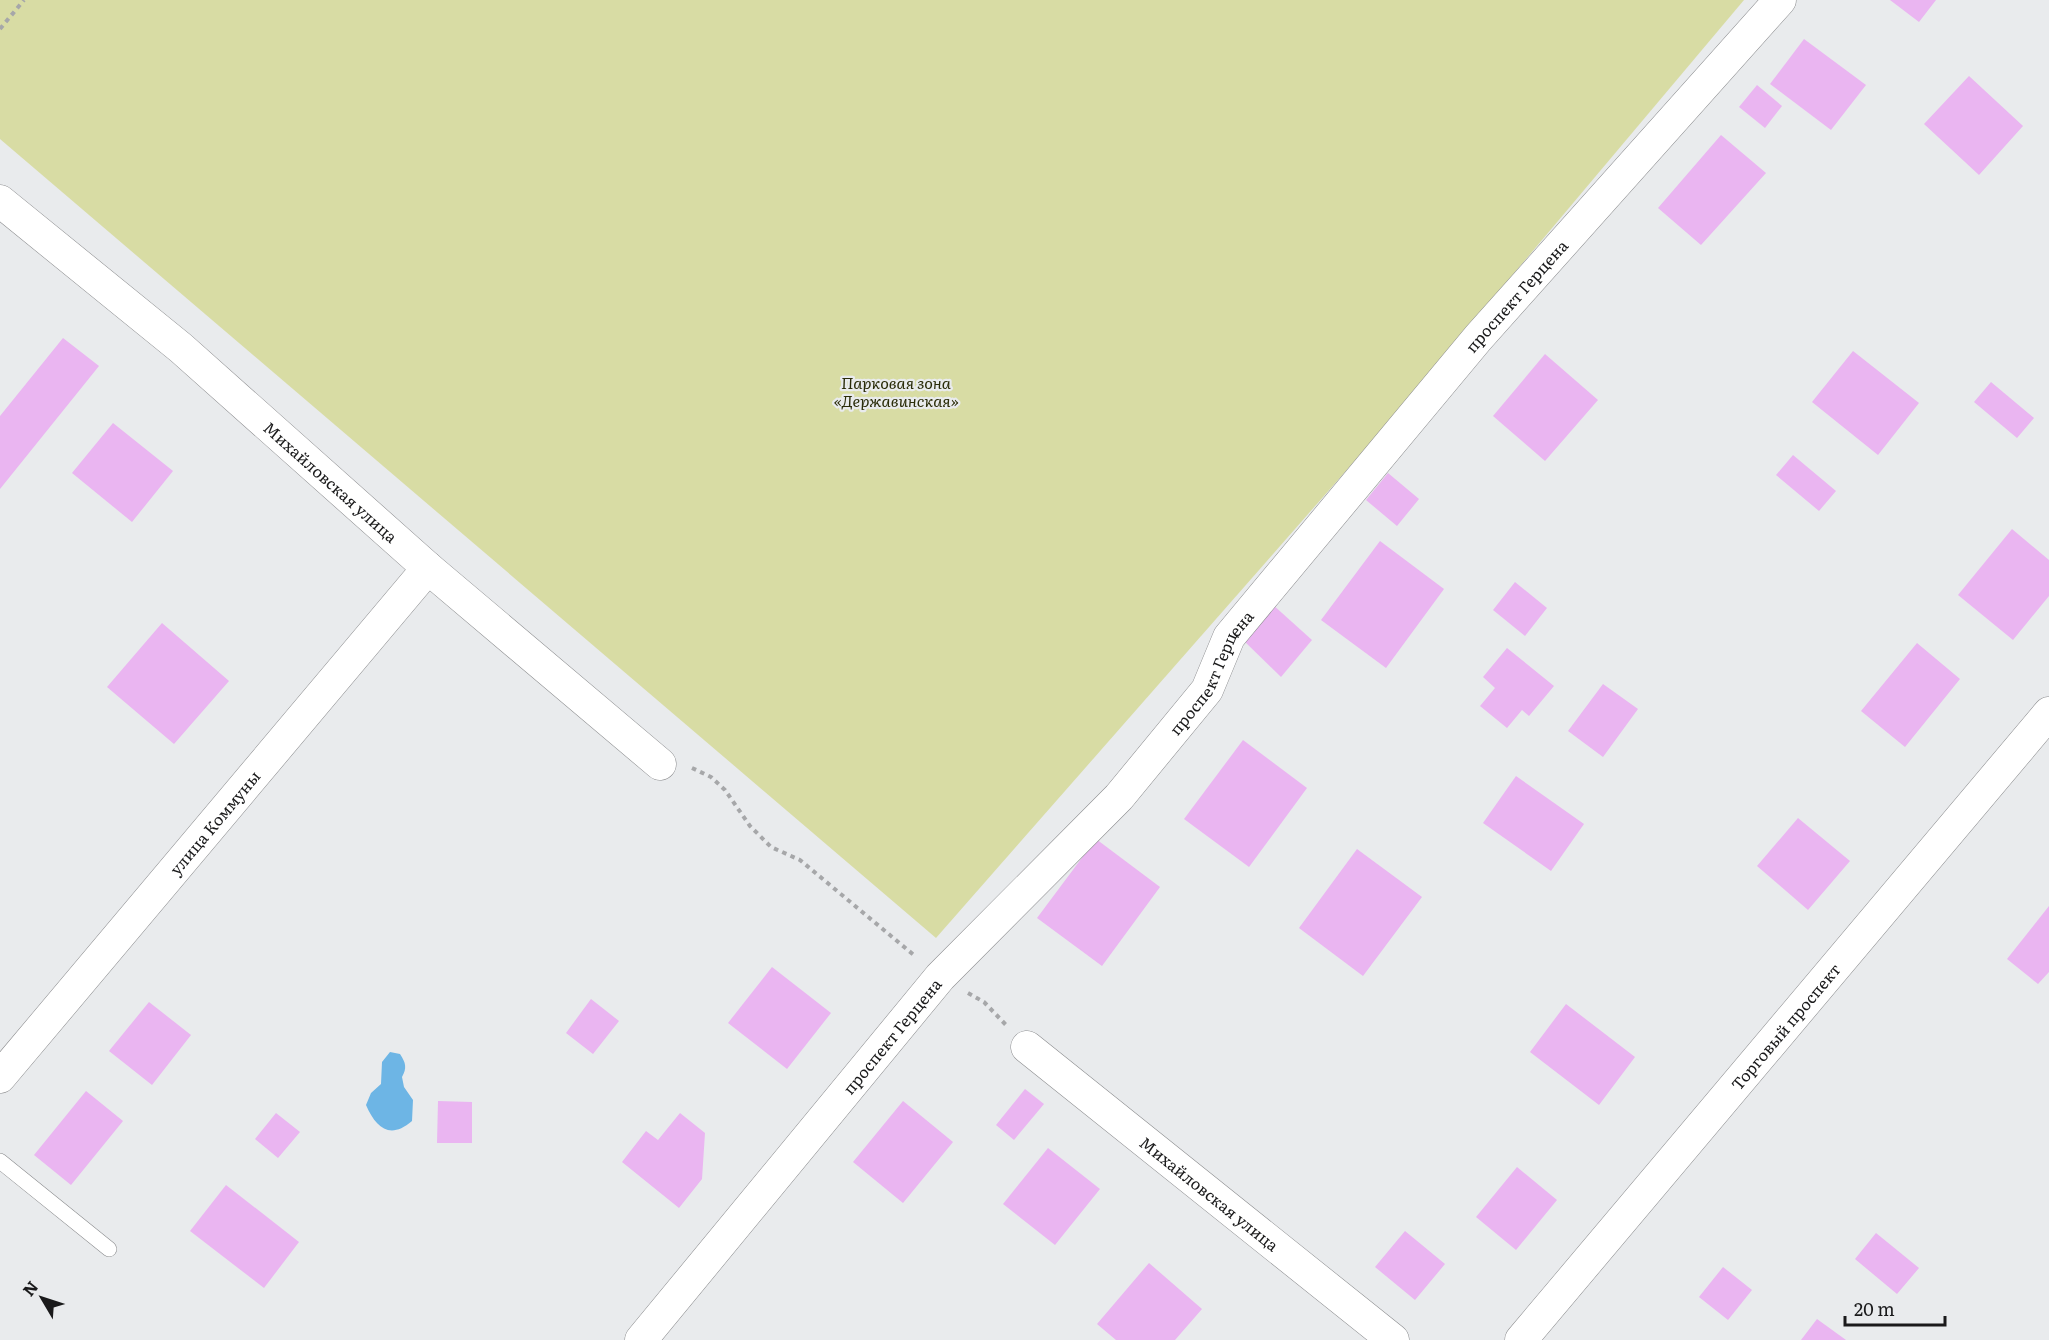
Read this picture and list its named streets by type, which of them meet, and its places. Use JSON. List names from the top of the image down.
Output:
{
  "streets": {
    "street": [
      "проспект Герцена",
      "Михайловская улица",
      "улица Коммуны",
      "Торговый проспект"
    ]
  },
  "crossings": [
    ["Михайловская улица", "улица Коммуны"]
  ],
  "parks": ["Парковая зона «Державинская»"],
  "scale_bar": "20 m",
  "north": "top left"
}
